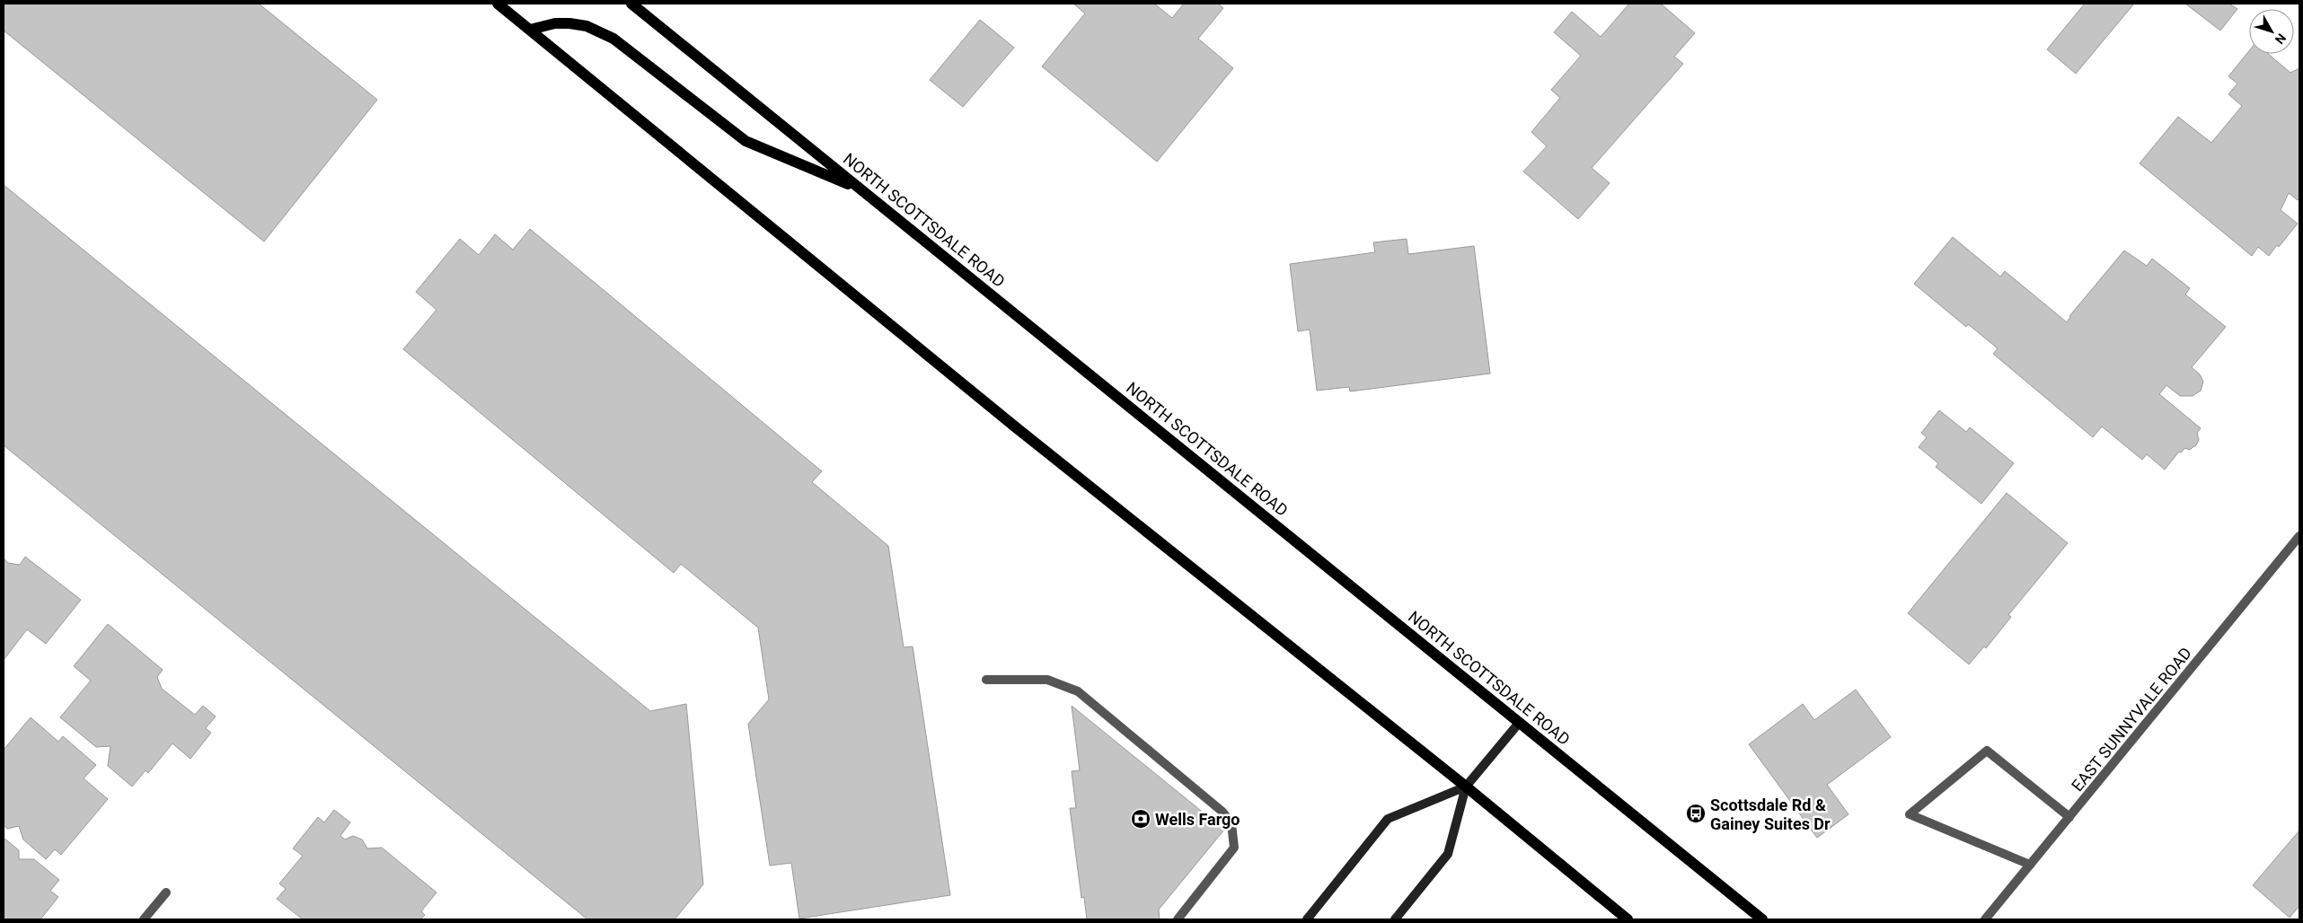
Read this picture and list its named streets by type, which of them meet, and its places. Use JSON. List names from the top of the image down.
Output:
{
  "streets": {
    "main road": ["NORTH SCOTTSDALE ROAD"],
    "street": ["EAST SUNNYVALE ROAD"]
  },
  "places": {
    "bus stop": ["Scottsdale Rd & Gainey Suites Dr"],
    "bank": ["Wells Fargo"]
  },
  "north": "bottom right"
}
